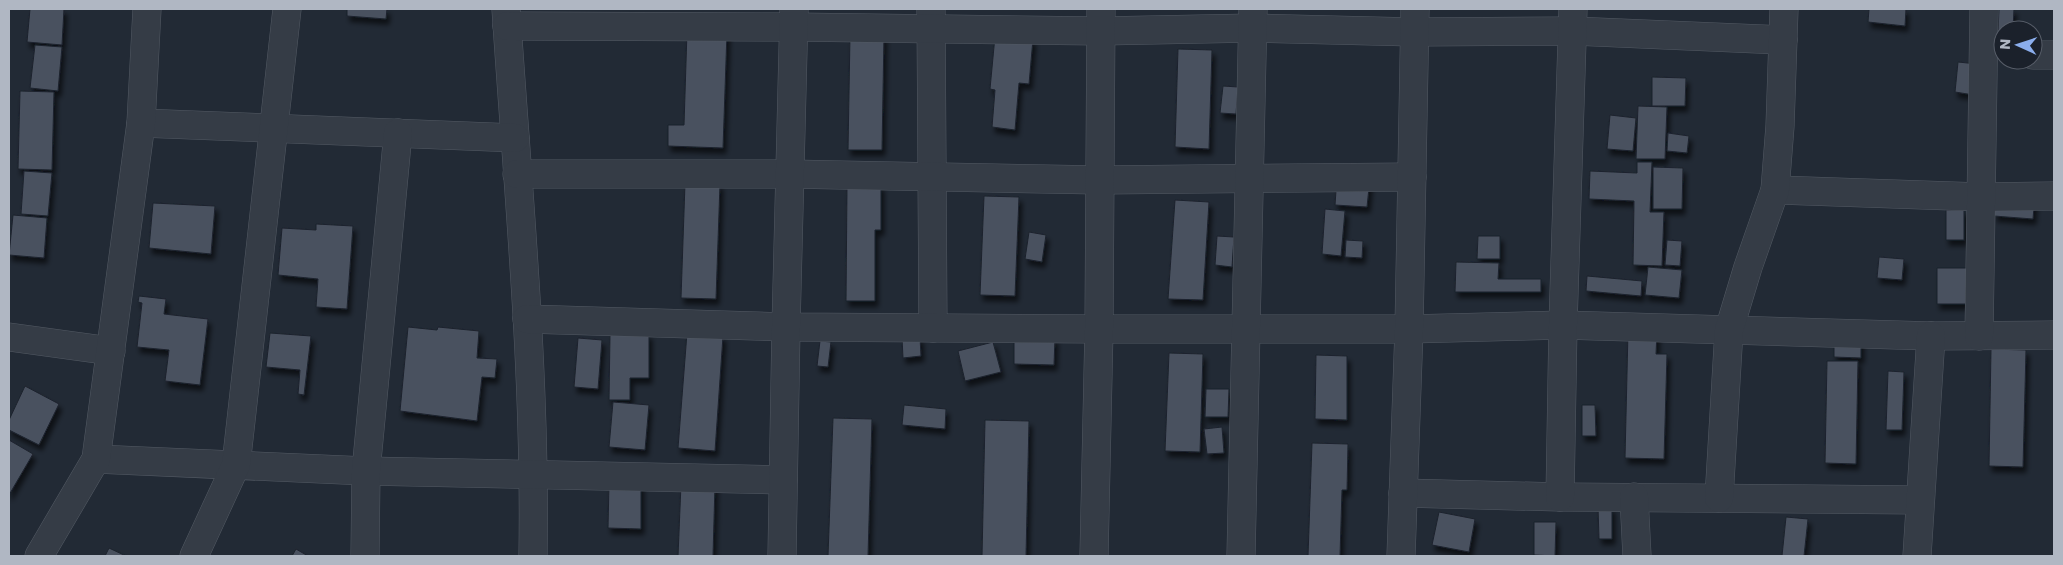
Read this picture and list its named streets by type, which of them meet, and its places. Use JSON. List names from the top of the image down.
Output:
{
  "north": "left"
}
